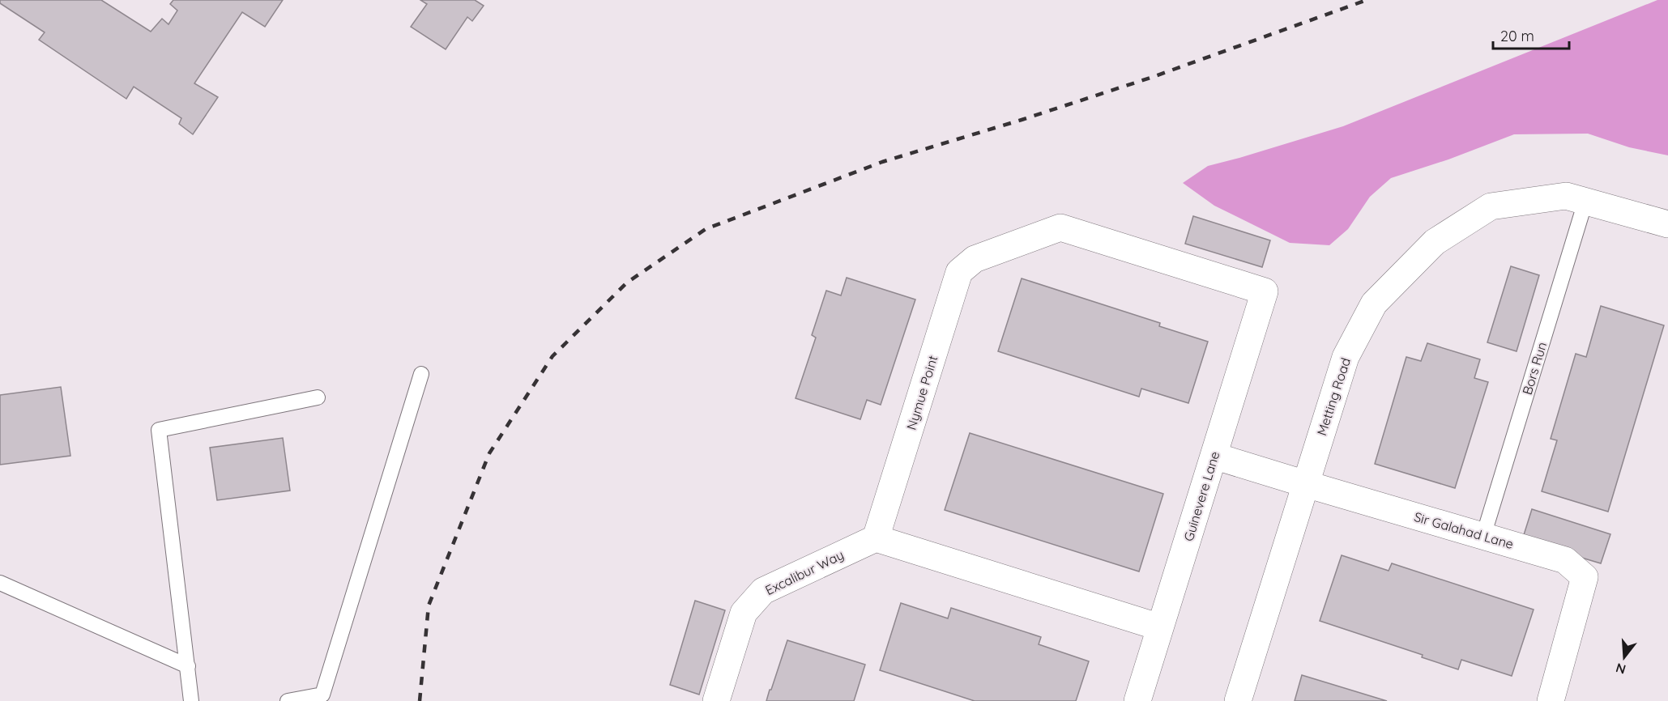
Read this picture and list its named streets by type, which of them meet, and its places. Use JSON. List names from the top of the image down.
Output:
{
  "streets": {
    "street": [
      "Nymue Point",
      "Metting Road",
      "Guinevere Lane",
      "Sir Galahad Lane",
      "Excalibur Way"
    ],
    "lane": ["Bors Run"]
  },
  "crossings": [
    ["Bors Run", "Metting Road"],
    ["Bors Run", "Sir Galahad Lane"],
    ["Nymue Point", "Guinevere Lane"],
    ["Nymue Point", "Excalibur Way"],
    ["Metting Road", "Sir Galahad Lane"],
    ["Guinevere Lane", "Sir Galahad Lane"]
  ],
  "scale_bar": "20 m",
  "north": "bottom"
}
